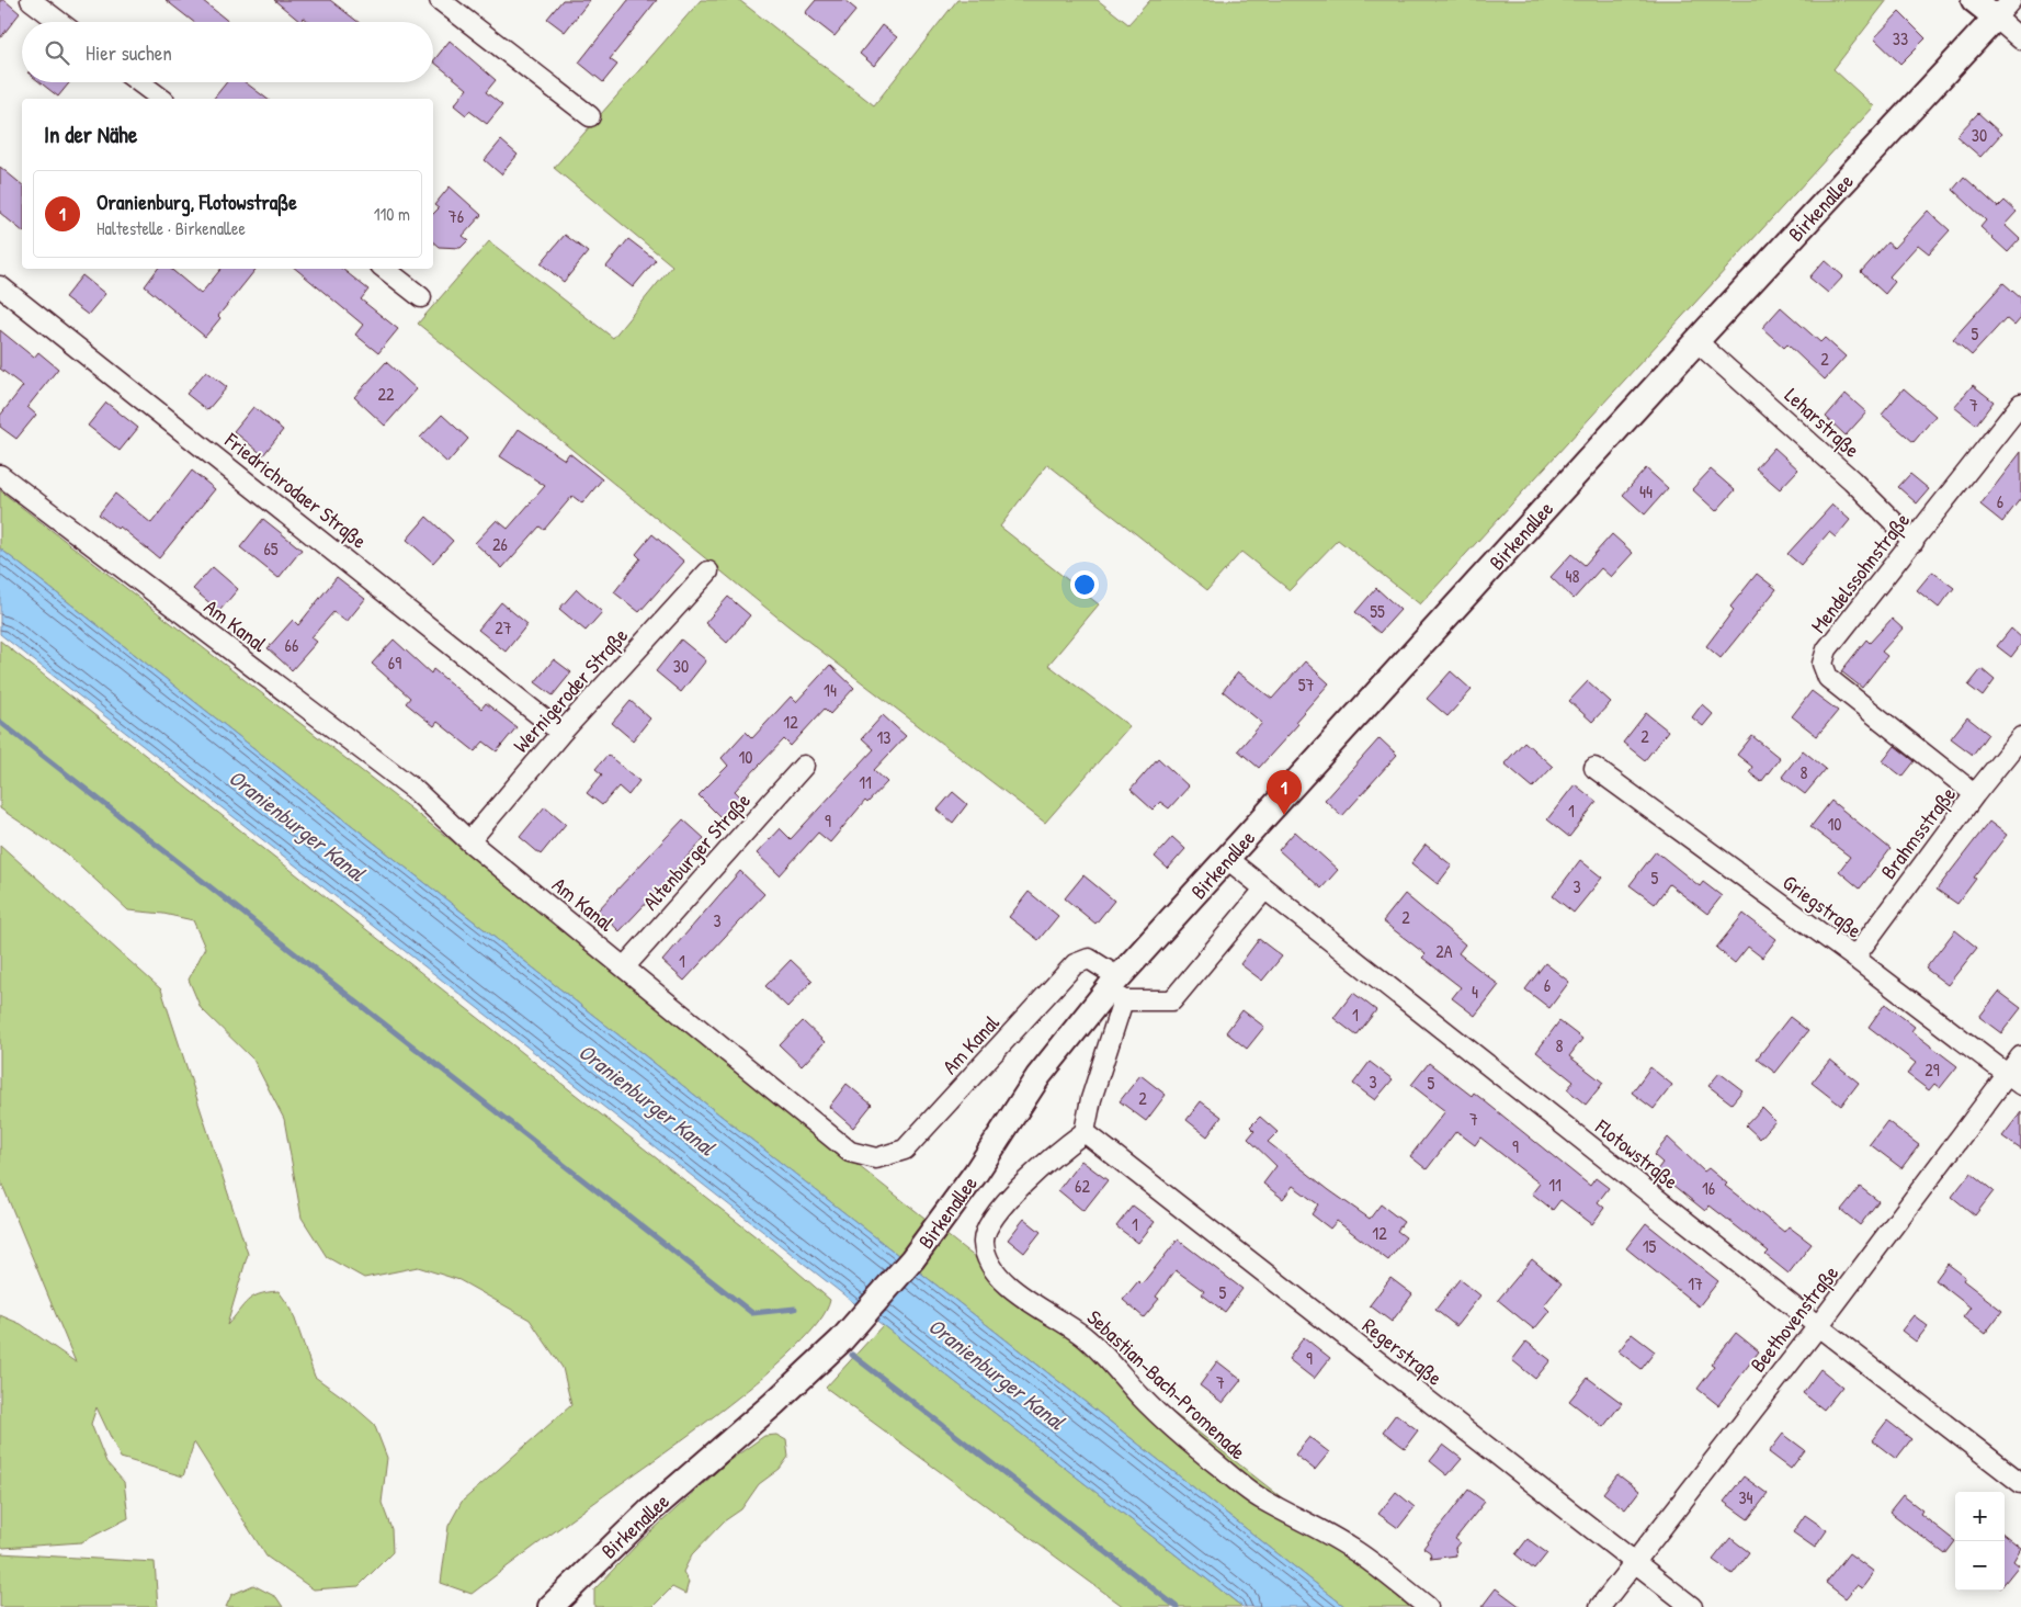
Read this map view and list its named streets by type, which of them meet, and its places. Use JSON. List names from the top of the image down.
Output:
{
  "streets": {
    "street": [
      "Birkenallee",
      "Leharstraße",
      "Friedrichrodaer Straße",
      "Mendelssohnstraße",
      "Am Kanal",
      "Wernigeroder Straße",
      "Brahmsstraße",
      "Altenburger Straße",
      "Griegstraße",
      "Flotowstraße",
      "Beethovenstraße",
      "Regerstraße",
      "Sebastian-Bach-Promenade"
    ]
  },
  "crossings": [
    ["Birkenallee", "Leharstraße"],
    ["Birkenallee", "Am Kanal"],
    ["Birkenallee", "Flotowstraße"],
    ["Leharstraße", "Mendelssohnstraße"],
    ["Friedrichrodaer Straße", "Wernigeroder Straße"],
    ["Mendelssohnstraße", "Brahmsstraße"],
    ["Am Kanal", "Wernigeroder Straße"],
    ["Am Kanal", "Altenburger Straße"],
    ["Brahmsstraße", "Griegstraße"],
    ["Griegstraße", "Beethovenstraße"],
    ["Flotowstraße", "Beethovenstraße"],
    ["Beethovenstraße", "Regerstraße"],
    ["Regerstraße", "Sebastian-Bach-Promenade"]
  ],
  "water": ["Oranienburger Kanal"],
  "house_numbers": [
    "33",
    "30",
    "76",
    "5",
    "2",
    "22",
    "7",
    "44",
    "6",
    "26",
    "65",
    "48",
    "55",
    "27",
    "66",
    "69",
    "30",
    "57",
    "14",
    "12",
    "2",
    "13",
    "10",
    "8",
    "11",
    "1",
    "9",
    "10",
    "5",
    "3",
    "2",
    "3",
    "2A",
    "1",
    "6",
    "4",
    "1",
    "8",
    "29",
    "3",
    "5",
    "2",
    "7",
    "9",
    "11",
    "62",
    "16",
    "1",
    "12",
    "15",
    "17",
    "5",
    "9",
    "7",
    "34"
  ],
  "page": {
    "search": "Hier suchen",
    "heading": "In der Nähe",
    "list": [
      {
        "mark": "1",
        "name": "Oranienburg, Flotowstraße",
        "note": "Haltestelle · Birkenallee",
        "value": "110 m"
      }
    ],
    "pins": "1",
    "map_buttons": ["+", "−"]
  }
}
